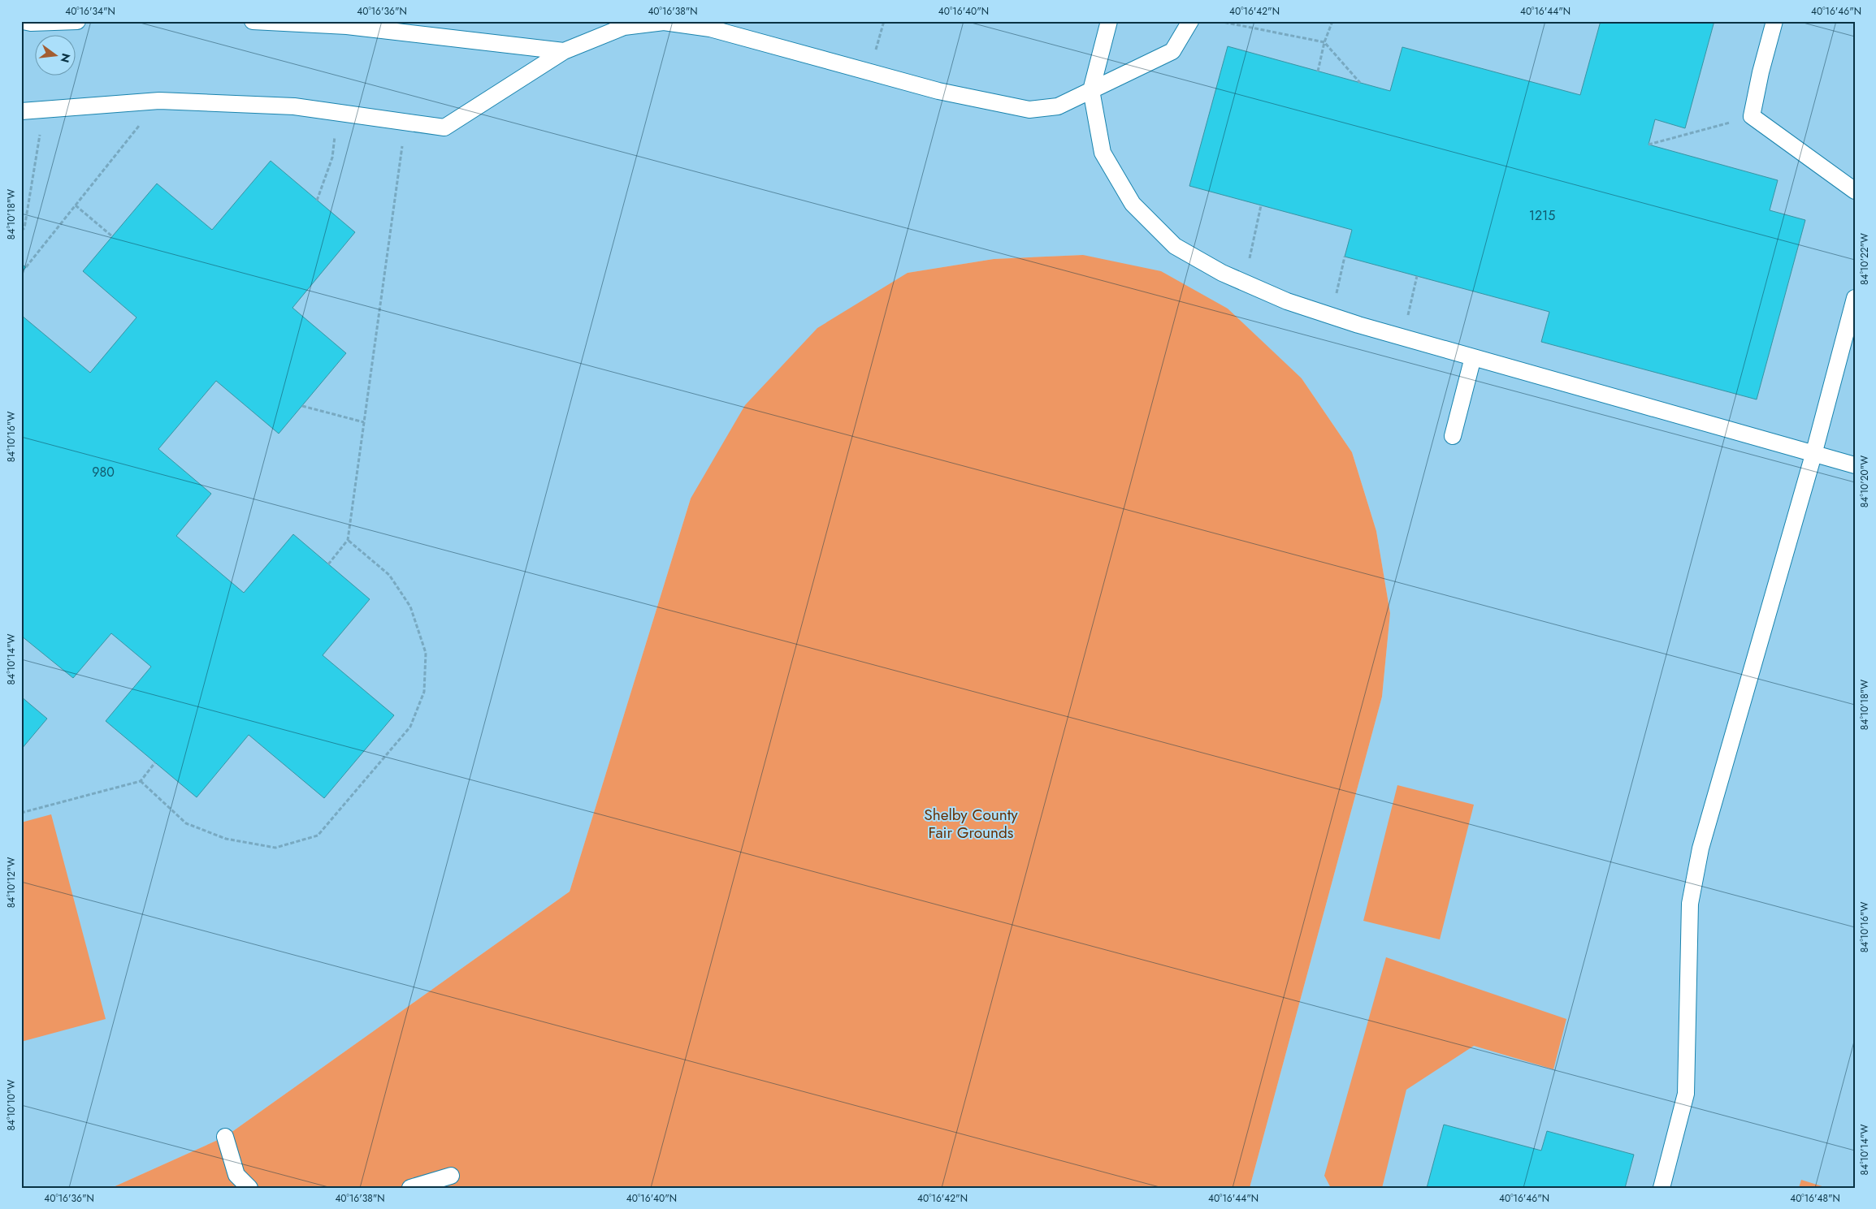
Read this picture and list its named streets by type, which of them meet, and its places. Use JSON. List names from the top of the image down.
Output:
{
  "parks": ["Shelby County Fair Grounds"],
  "house_numbers": ["1215", "980"],
  "north": "right",
  "coordinates": [
    "40°16'34\"N",
    "40°16'36\"N",
    "40°16'38\"N",
    "40°16'40\"N",
    "40°16'42\"N",
    "40°16'44\"N",
    "40°16'46\"N",
    "84°10'18\"W",
    "84°10'22\"W",
    "84°10'16\"W",
    "84°10'20\"W",
    "84°10'14\"W",
    "84°10'12\"W",
    "84°10'10\"W",
    "40°16'48\"N"
  ]
}
